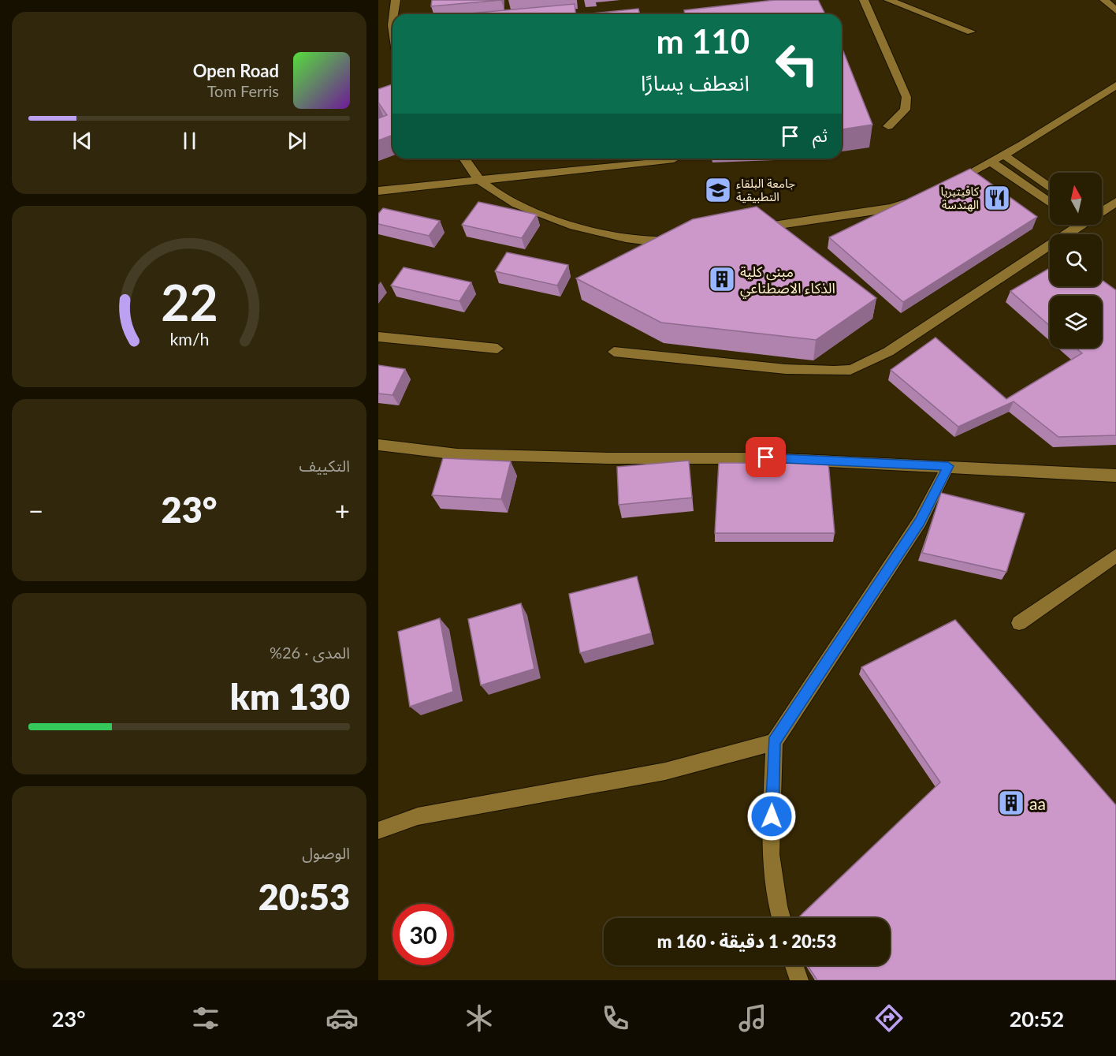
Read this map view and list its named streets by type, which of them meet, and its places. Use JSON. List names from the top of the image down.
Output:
{
  "places": {
    "school or university": ["جامعة البلقاء التطبيقية"],
    "restaurant": ["كافيتيريا الهندسة"],
    "building": ["مبنى كلية الذكاء الاصطناعي", "aa"]
  },
  "north": "top",
  "page": {
    "turn": ["110 m", "انعطف يسارًا"],
    "song": ["Open Road", "Tom Ferris"],
    "then": "ثم",
    "tile": [
      "التكييف",
      ["المدى · 26%", "130 km"],
      ["الوصول", "20:53"]
    ],
    "heat": ["−", "23°", "+"],
    "limit": "30",
    "trip": "20:53 · 1 دقيقة · 160 m",
    "tabs": ["20:52", "23°"],
    "gauge": ["22", "km/h"]
  }
}
